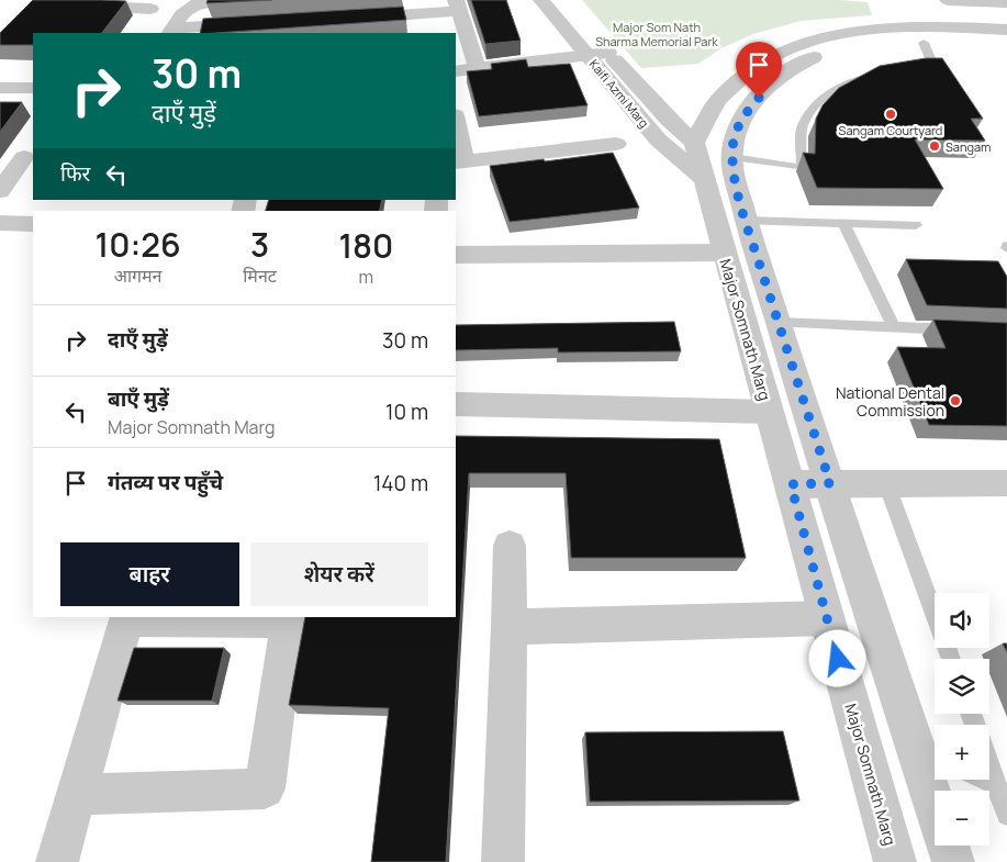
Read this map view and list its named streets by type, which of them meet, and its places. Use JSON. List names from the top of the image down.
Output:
{
  "streets": {
    "street": ["Kaifi Azmi Marg", "Major Somnath Marg"]
  },
  "crossings": [
    ["Kaifi Azmi Marg", "Major Somnath Marg"]
  ],
  "parks": ["Major Som Nath Sharma Memorial Park"],
  "places": ["Sangam Courtyard", "Sangam", "National Dental Commission"],
  "page": {
    "turn": ["30 m", "दाएँ मुड़ें"],
    "then": "फिर",
    "eta": [
      "10:26",
      "आगमन",
      "3",
      "मिनट",
      "180",
      "m"
    ],
    "list": [
      {
        "name": "दाएँ मुड़ें",
        "value": "30 m"
      },
      {
        "name": "बाएँ मुड़ें",
        "note": "Major Somnath Marg",
        "value": "10 m"
      },
      {
        "name": "गंतव्य पर पहुँचे",
        "value": "140 m"
      }
    ],
    "buttons": ["बाहर", "शेयर करें"],
    "map_buttons": ["+", "−"]
  }
}
